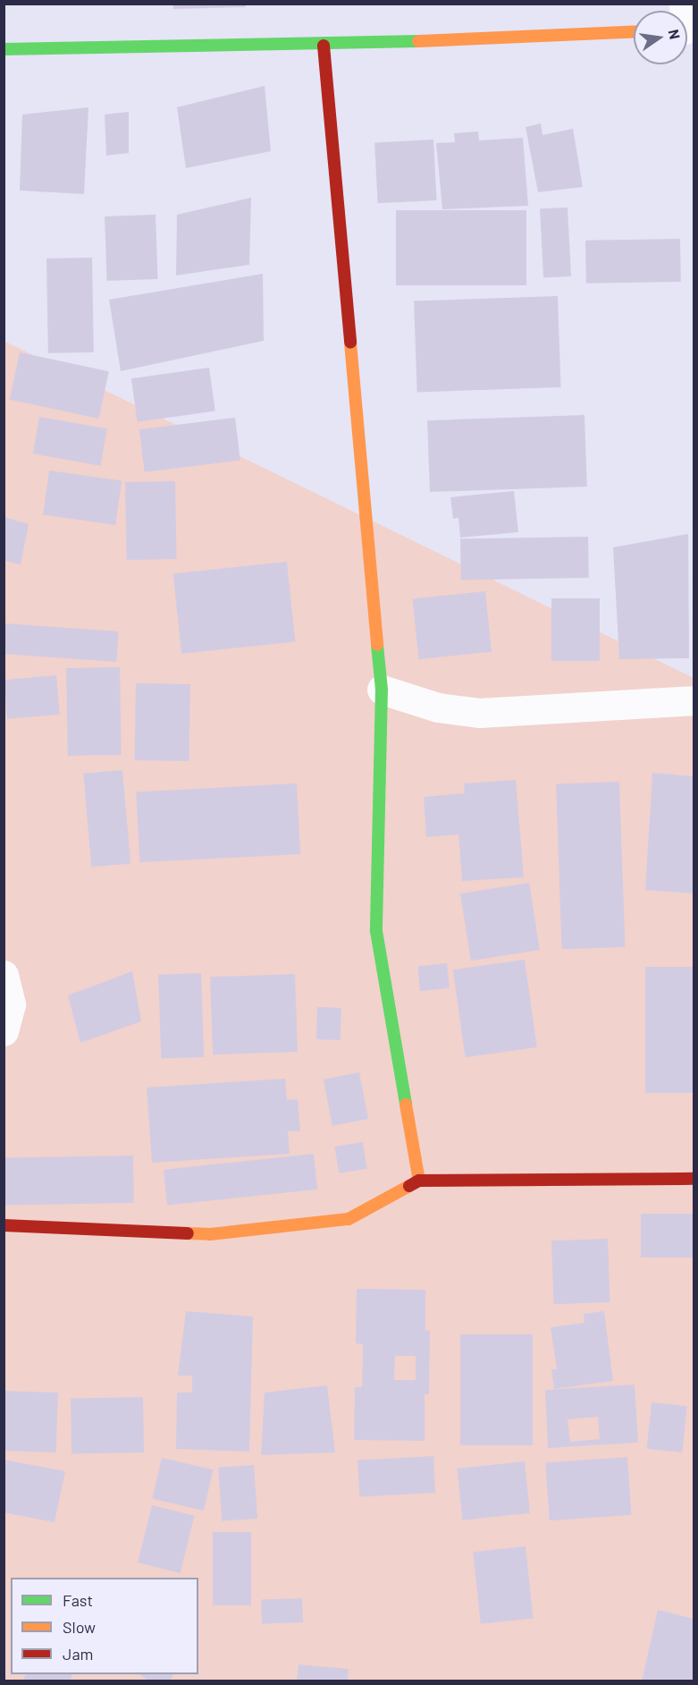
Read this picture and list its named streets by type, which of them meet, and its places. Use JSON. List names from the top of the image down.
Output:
{
  "legend": ["Fast", "Slow", "Jam"],
  "north": "right"
}
